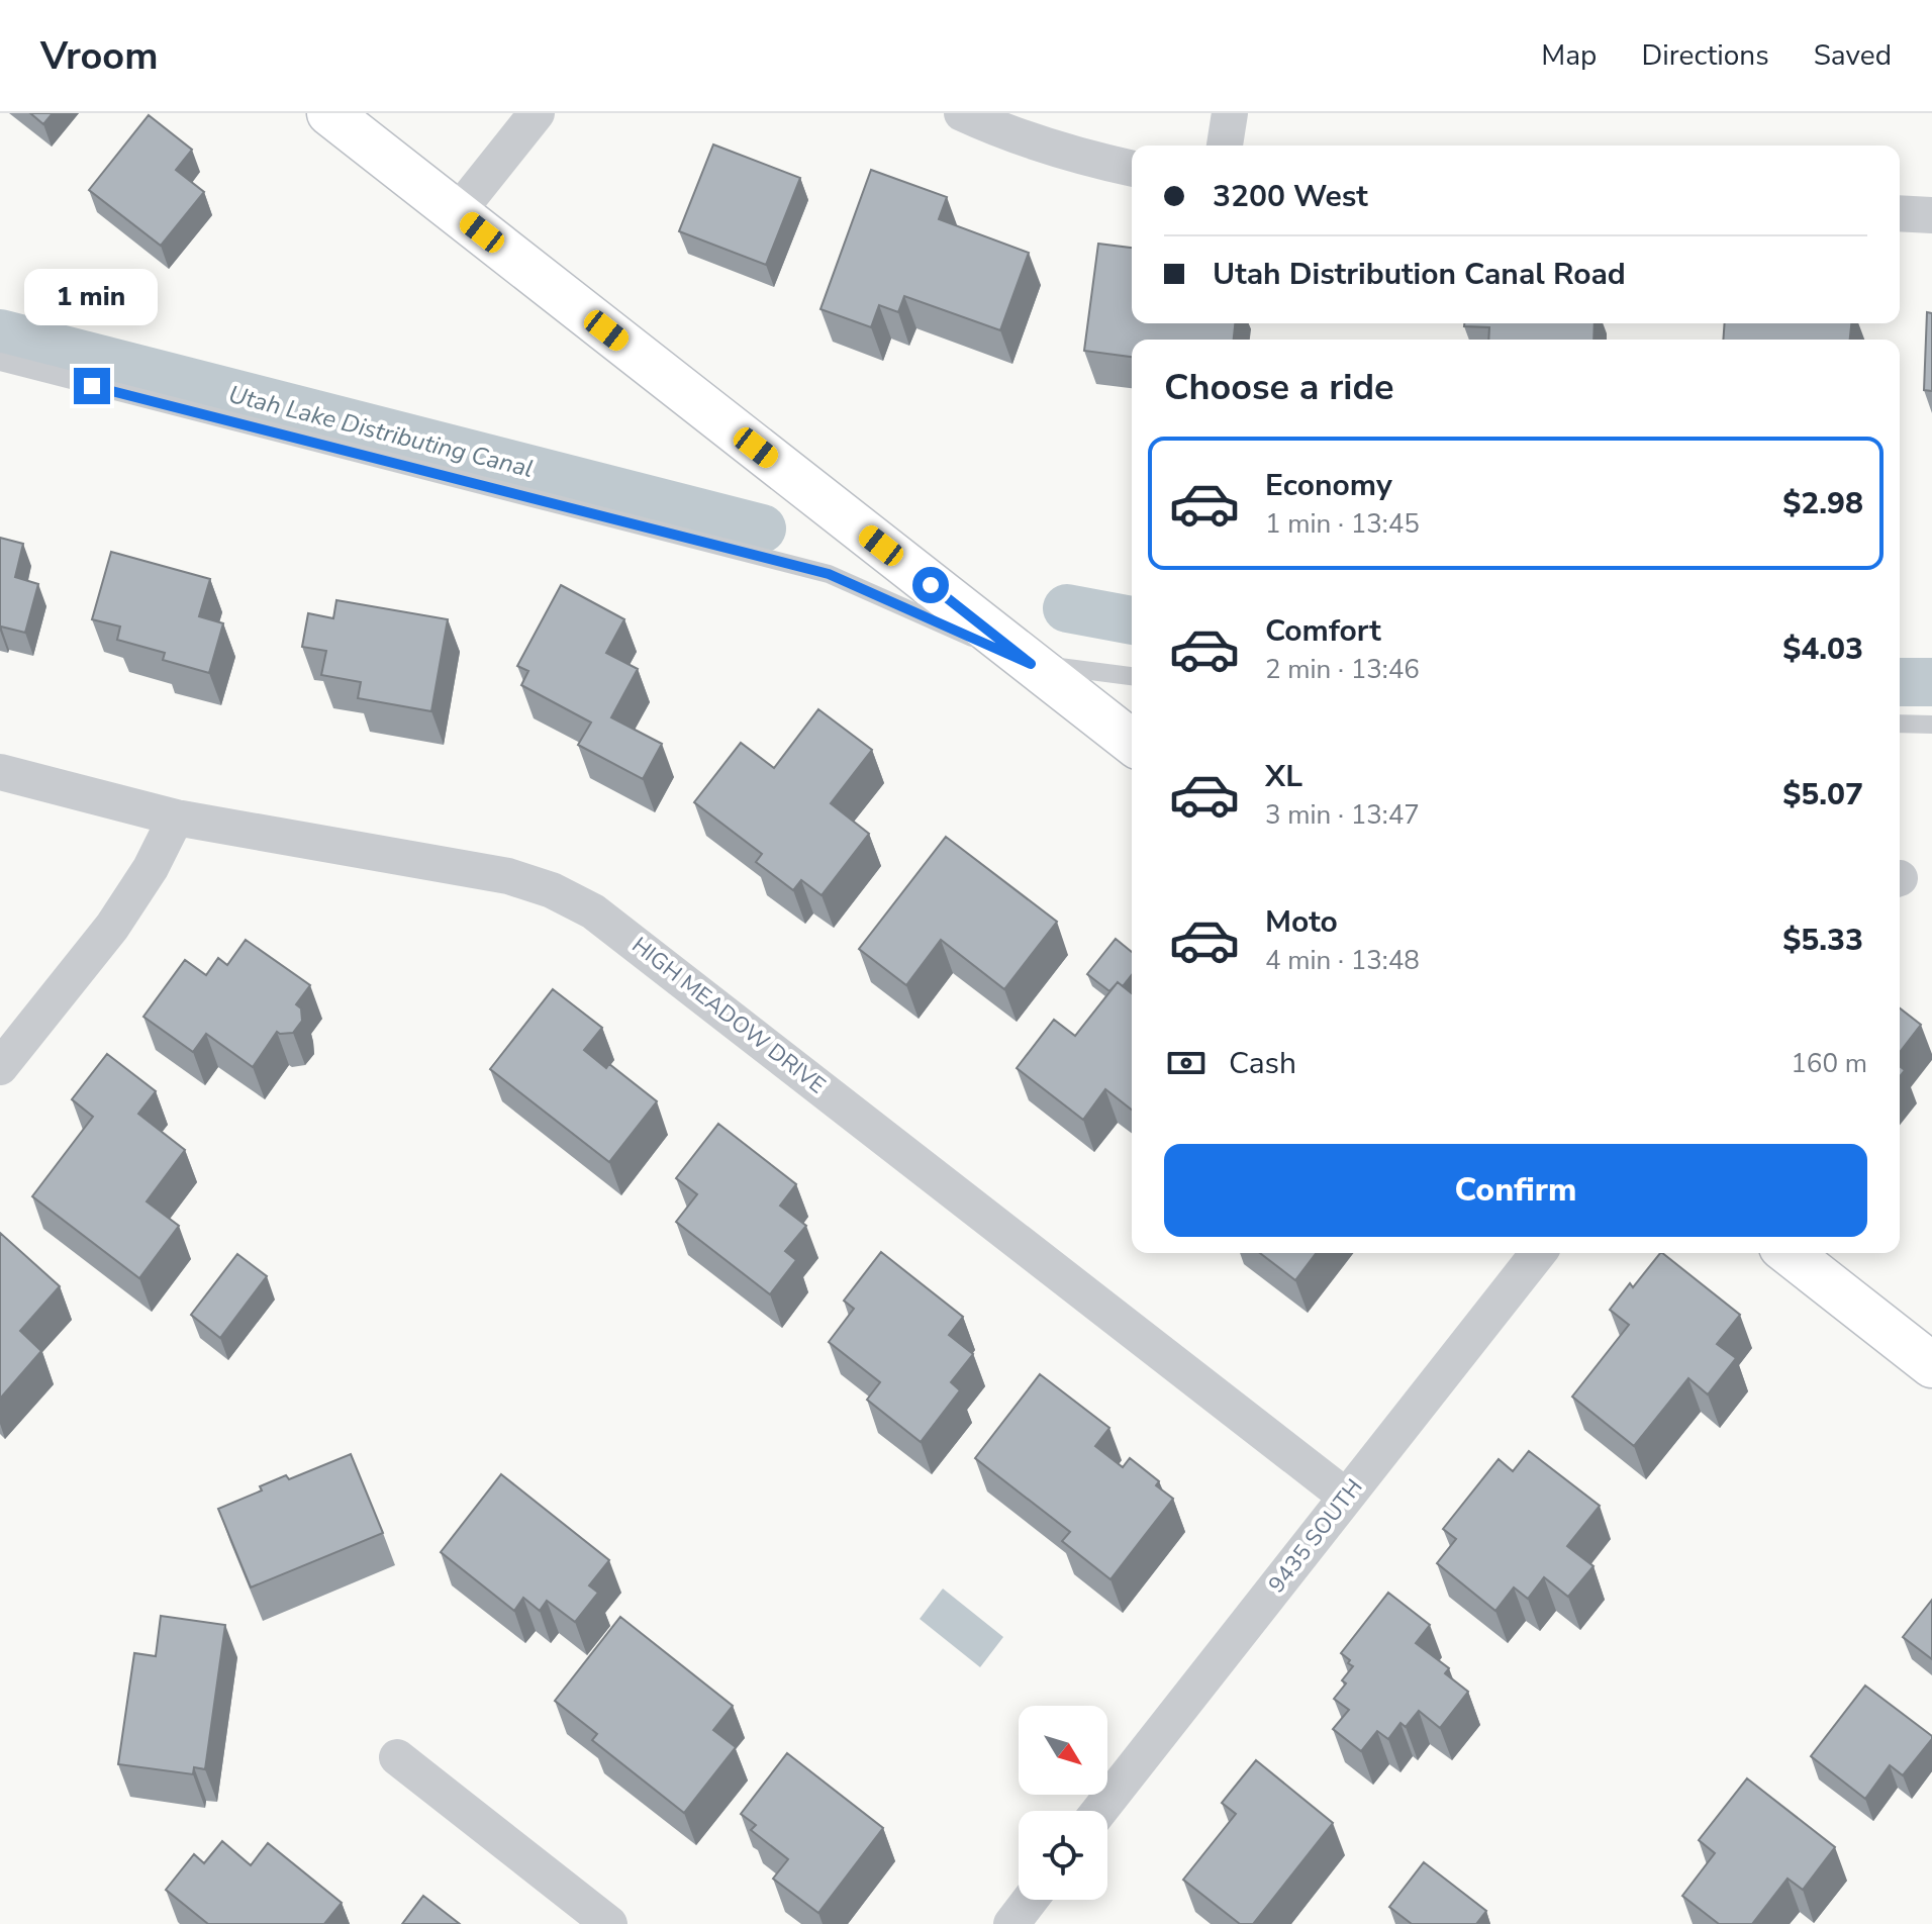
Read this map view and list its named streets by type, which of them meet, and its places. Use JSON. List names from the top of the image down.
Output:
{
  "streets": {
    "street": ["HIGH MEADOW DRIVE", "9435 SOUTH"]
  },
  "crossings": [
    ["HIGH MEADOW DRIVE", "9435 SOUTH"]
  ],
  "water": ["Utah Lake Distributing Canal"],
  "north": "bottom right",
  "page": {
    "header": "Vroom",
    "nav": ["Map", "Directions", "Saved"],
    "banner": ["3200 West", "Utah Distribution Canal Road"],
    "bubble": "1 min",
    "heading": "Choose a ride",
    "list": [
      {
        "name": "Economy",
        "note": "1 min · 13:45",
        "value": "$2.98"
      },
      {
        "name": "Comfort",
        "note": "2 min · 13:46",
        "value": "$4.03"
      },
      {
        "name": "XL",
        "note": "3 min · 13:47",
        "value": "$5.07"
      },
      {
        "name": "Moto",
        "note": "4 min · 13:48",
        "value": "$5.33"
      }
    ],
    "pay": ["Cash", "160 m"],
    "buttons": "Confirm"
  }
}
